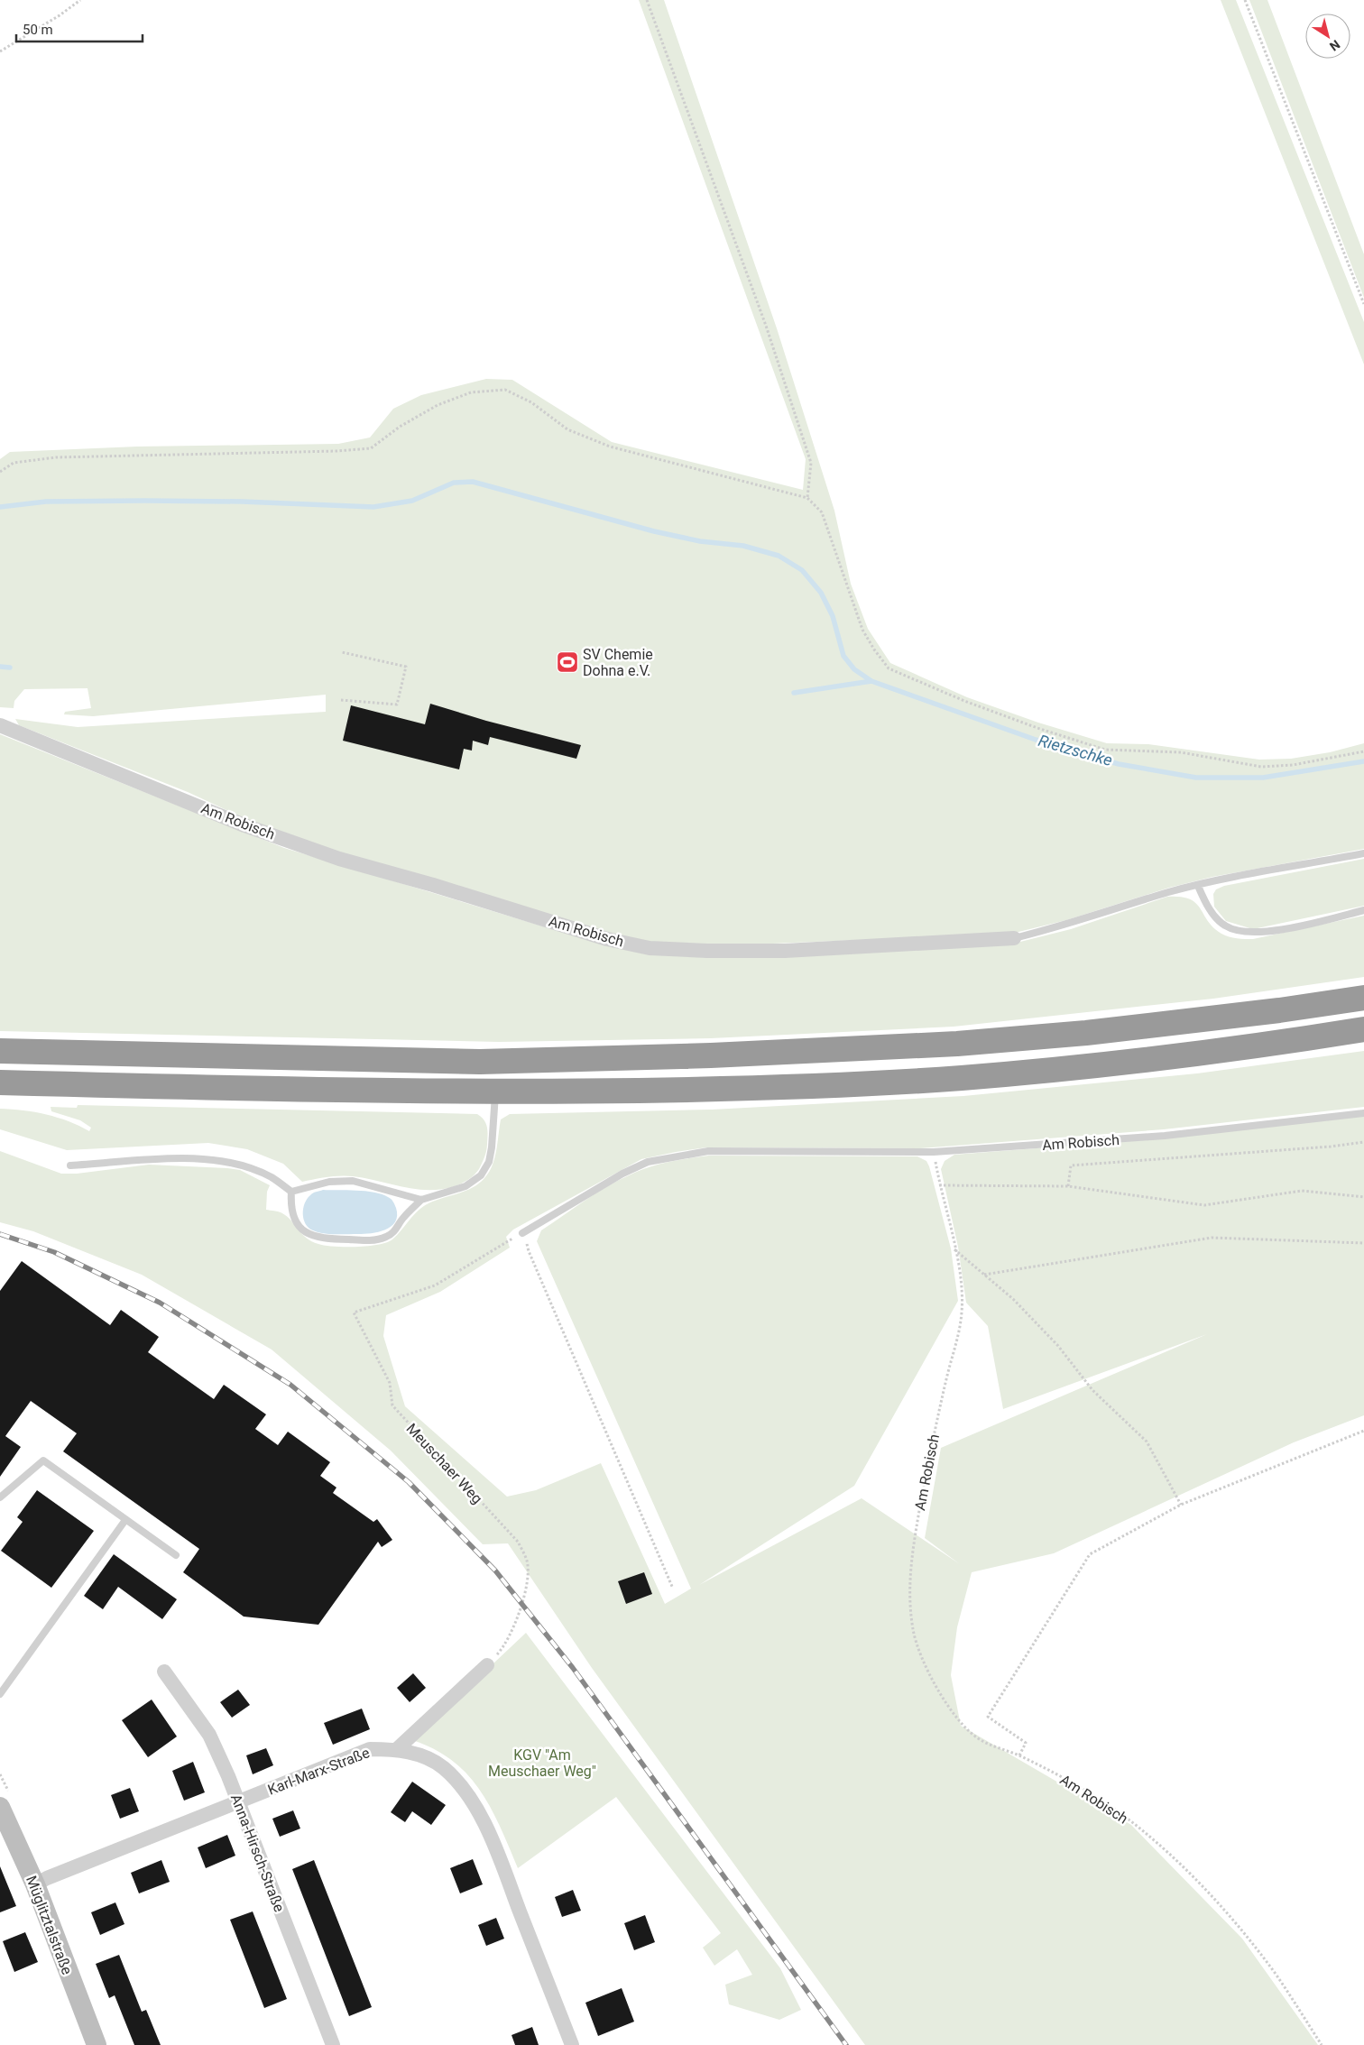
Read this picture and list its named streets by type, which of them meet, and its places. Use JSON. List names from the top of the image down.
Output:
{
  "streets": {
    "main road": ["Müglitztalstraße"],
    "street": ["Am Robisch", "Karl-Marx-Straße", "Anna-Hirsch-Straße"],
    "path": ["Meuschaer Weg"]
  },
  "crossings": [
    ["Karl-Marx-Straße", "Anna-Hirsch-Straße"],
    ["Karl-Marx-Straße", "Müglitztalstraße"]
  ],
  "water": ["Rietzschke"],
  "parks": ["KGV \"Am Meuschaer Weg\""],
  "places": {
    "sports": ["SV Chemie Dohna e.V."]
  },
  "scale_bar": "50 m",
  "north": "bottom right"
}
